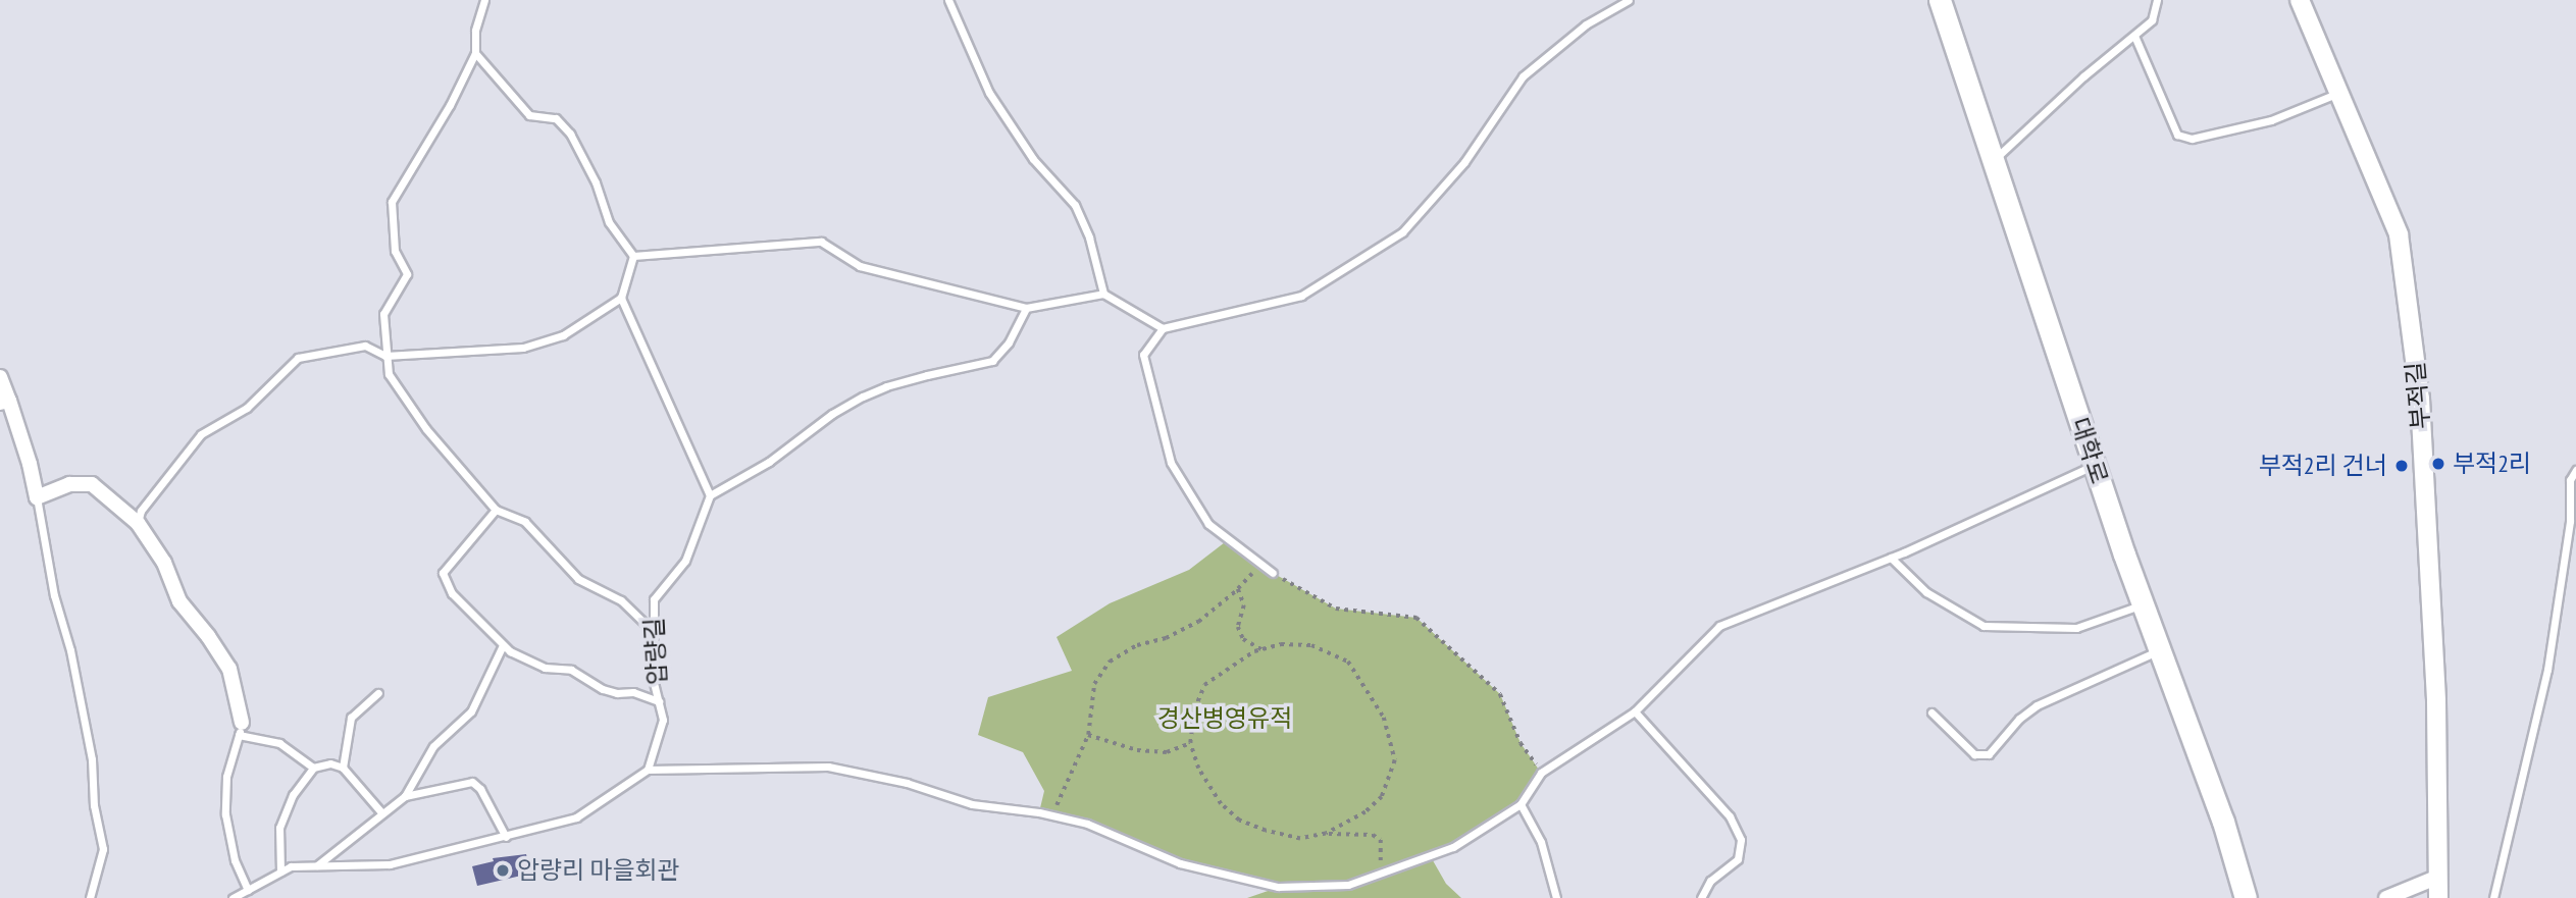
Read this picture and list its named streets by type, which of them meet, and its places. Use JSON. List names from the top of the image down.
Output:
{
  "streets": {
    "main road": ["대학로"],
    "street": ["부적길"],
    "lane": ["압량길"]
  },
  "parks": ["경산병영유적"],
  "places": ["부적2리", "부적2리 건너", "압량리 마을회관"]
}
